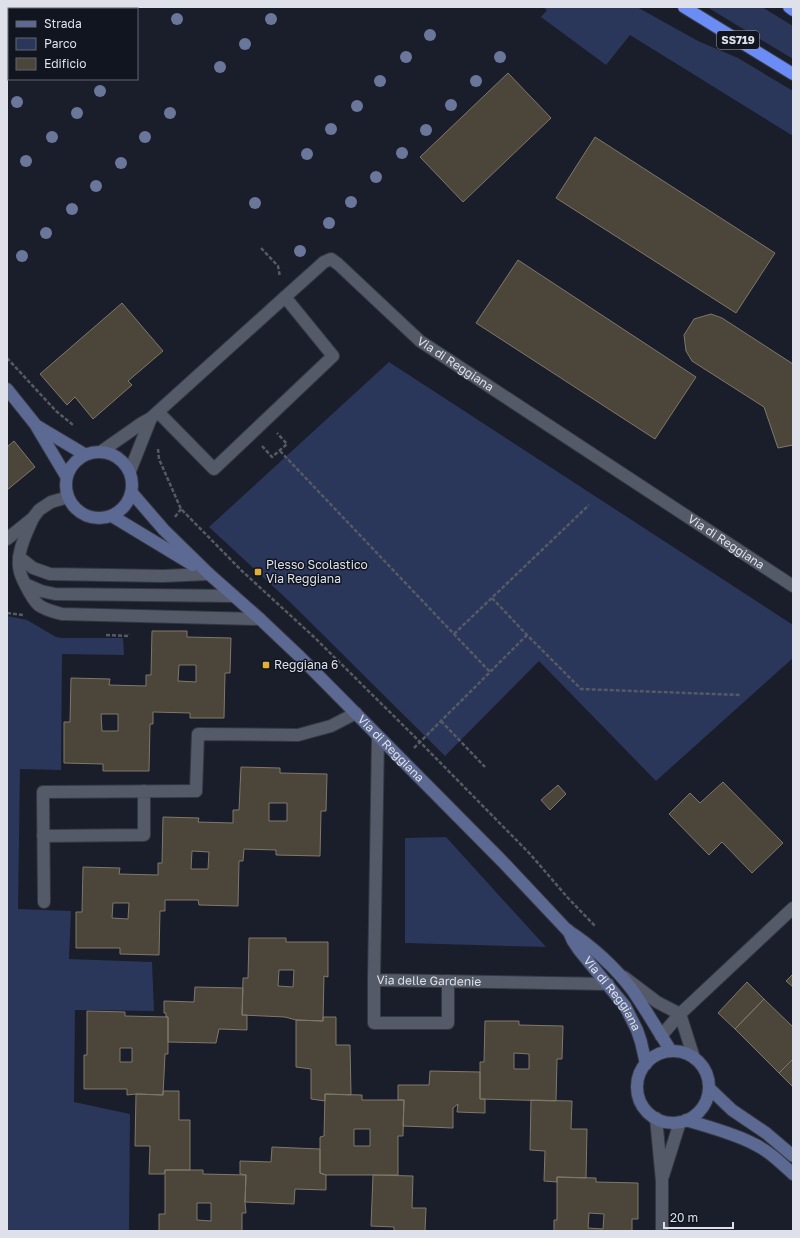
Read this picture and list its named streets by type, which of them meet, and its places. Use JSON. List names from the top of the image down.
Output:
{
  "streets": {
    "highway": ["SS719"],
    "street": ["Via di Reggiana", "Via delle Gardenie"]
  },
  "crossings": [
    ["Via di Reggiana", "Via delle Gardenie"]
  ],
  "places": {
    "transit": ["Plesso Scolastico Via Reggiana", "Reggiana 6"]
  },
  "legend": ["Strada", "Parco", "Edificio"],
  "scale_bar": "20 m"
}
